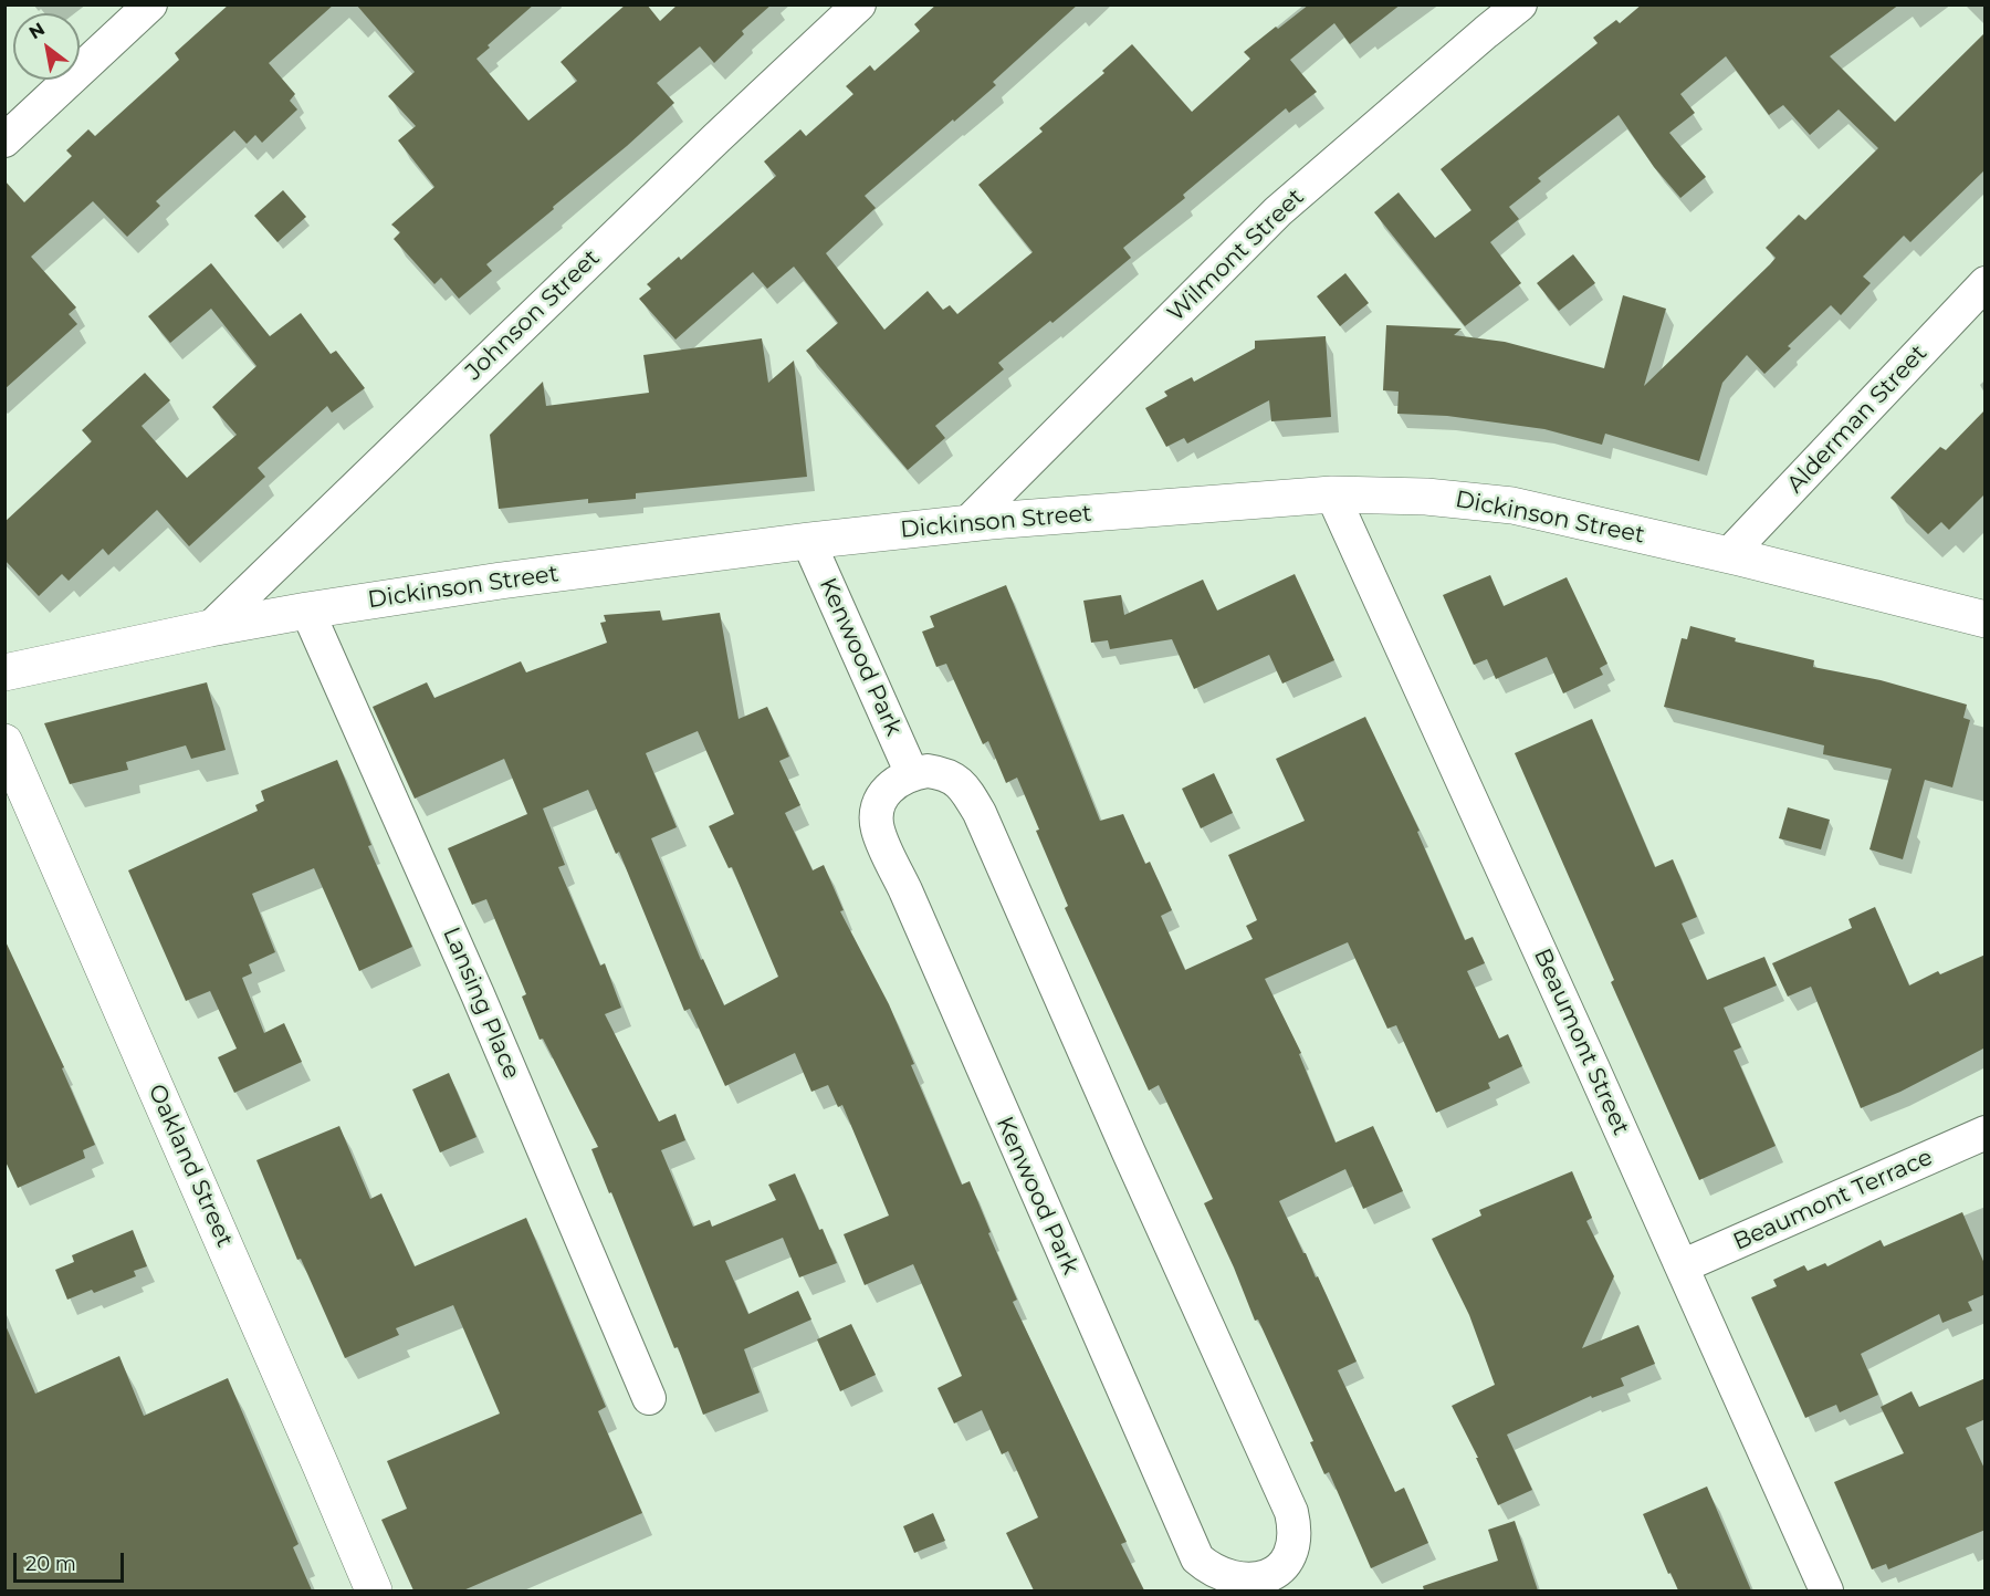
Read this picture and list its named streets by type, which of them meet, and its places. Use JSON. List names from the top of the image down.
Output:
{
  "streets": {
    "main road": ["Dickinson Street", "Oakland Street"],
    "street": [
      "Wilmont Street",
      "Johnson Street",
      "Alderman Street",
      "Kenwood Park",
      "Lansing Place",
      "Beaumont Street",
      "Beaumont Terrace"
    ]
  },
  "crossings": [
    ["Wilmont Street", "Dickinson Street"],
    ["Johnson Street", "Dickinson Street"],
    ["Alderman Street", "Dickinson Street"],
    ["Dickinson Street", "Kenwood Park"],
    ["Dickinson Street", "Lansing Place"],
    ["Dickinson Street", "Beaumont Street"],
    ["Beaumont Street", "Beaumont Terrace"]
  ],
  "scale_bar": "20 m",
  "north": "top left"
}
